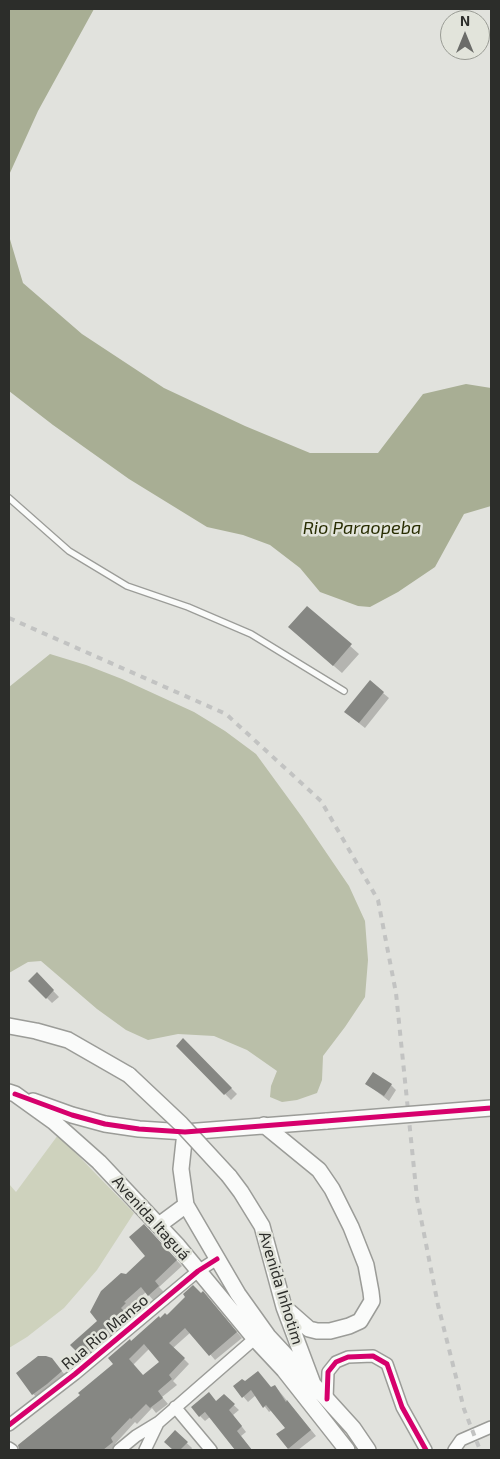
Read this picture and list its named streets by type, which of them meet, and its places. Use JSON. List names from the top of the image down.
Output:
{
  "streets": {
    "main road": ["Avenida Itaguá", "Avenida Inhotim"],
    "street": ["Rua Rio Manso"]
  },
  "crossings": [
    ["Avenida Itaguá", "Rua Rio Manso"]
  ],
  "water": ["Rio Paraopeba"],
  "north": "top"
}
